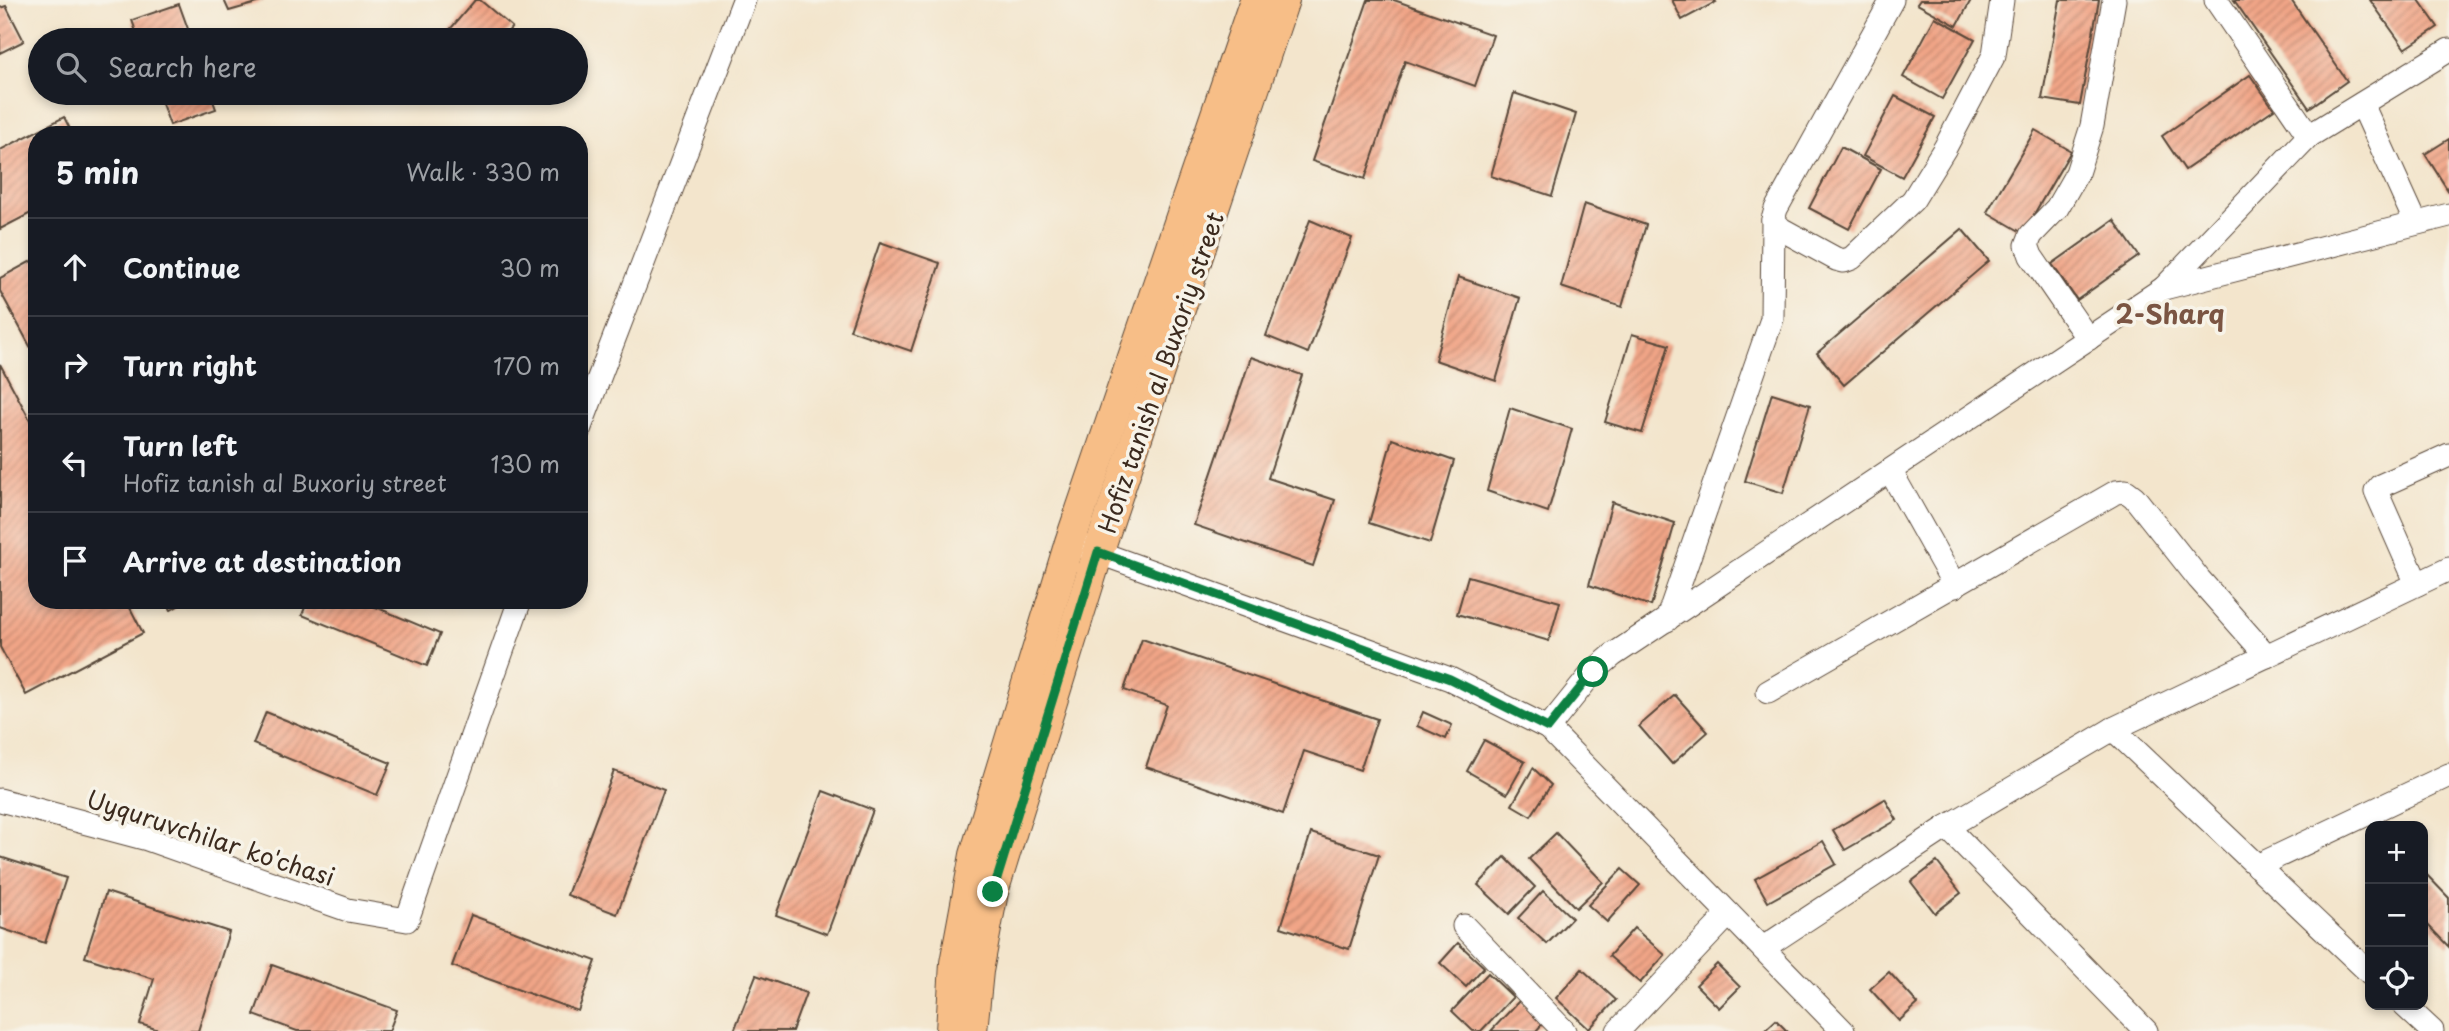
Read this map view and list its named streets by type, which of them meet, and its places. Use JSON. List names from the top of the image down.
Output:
{
  "streets": {
    "main road": ["Hofiz tanish al Buxoriy street"],
    "street": ["Uyquruvchilar ko'chasi"]
  },
  "districts": ["2-Sharq"],
  "page": {
    "search": "Search here",
    "heading": ["5 min", "Walk · 330 m"],
    "list": [
      ["Continue", "30 m"],
      ["Turn right", "170 m"],
      ["Turn left", "Hofiz tanish al Buxoriy street", "130 m"],
      "Arrive at destination"
    ],
    "map_buttons": ["+", "−"]
  }
}
